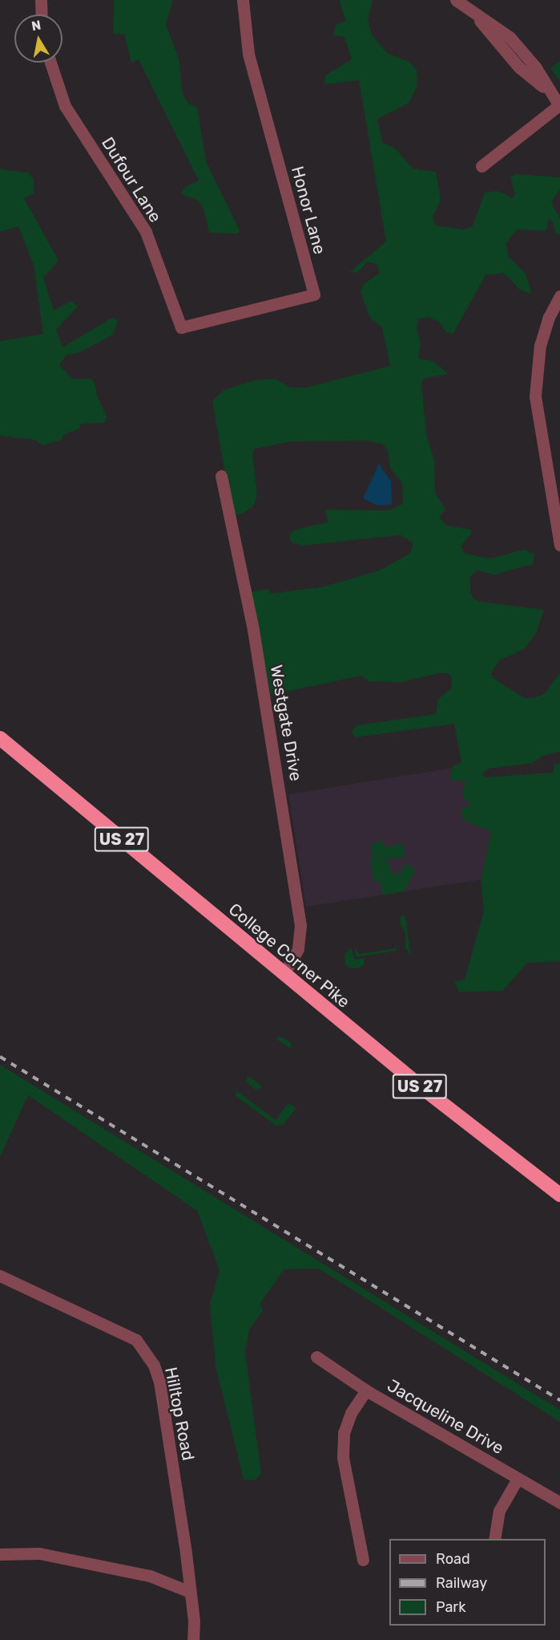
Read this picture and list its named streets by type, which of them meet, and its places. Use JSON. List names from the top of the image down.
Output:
{
  "streets": {
    "highway": ["US 27", "College Corner Pike"],
    "street": [
      "Dufour Lane",
      "Honor Lane",
      "Westgate Drive",
      "Hilltop Road",
      "Jacqueline Drive"
    ]
  },
  "crossings": [
    ["Dufour Lane", "Honor Lane"],
    ["Westgate Drive", "College Corner Pike"]
  ],
  "legend": ["Road", "Railway", "Park"],
  "north": "top"
}
